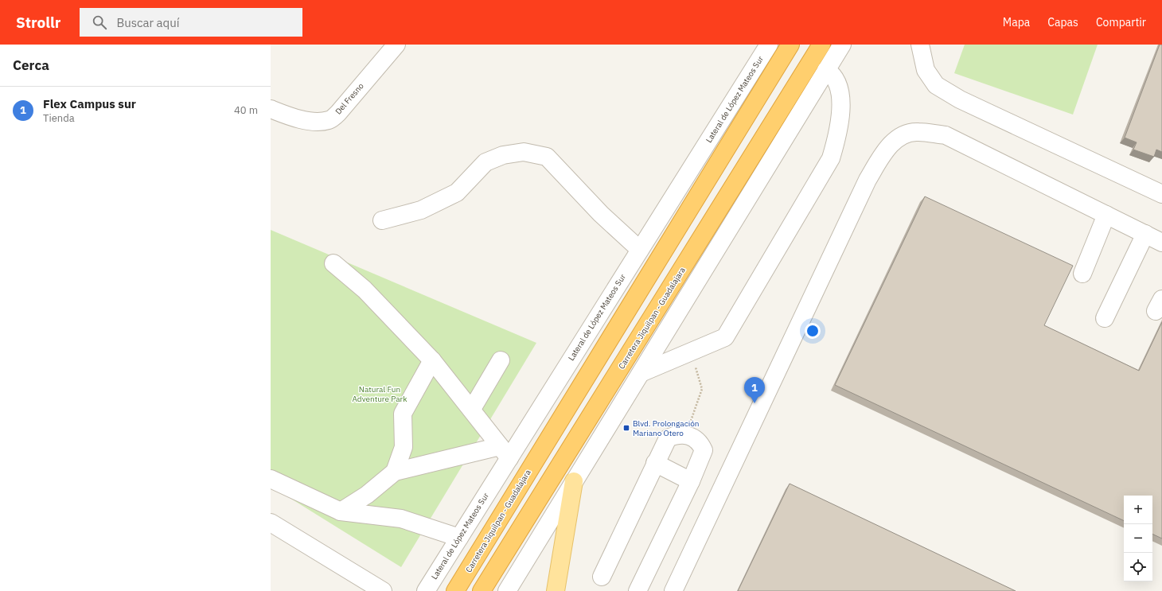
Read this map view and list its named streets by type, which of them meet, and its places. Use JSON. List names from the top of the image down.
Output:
{
  "streets": {
    "highway": ["Carretera Jiquilpan - Guadalajara"],
    "street": ["Del Fresno", "Lateral de López Mateos Sur"]
  },
  "parks": ["Natural Fun Adventure Park"],
  "places": {
    "transit": ["Blvd. Prolongación Mariano Otero"]
  },
  "page": {
    "header": "Strollr",
    "search": "Buscar aquí",
    "nav": ["Mapa", "Capas", "Compartir"],
    "heading": "Cerca",
    "list": [
      {
        "mark": "1",
        "name": "Flex Campus sur",
        "note": "Tienda",
        "value": "40 m"
      }
    ],
    "pins": "1",
    "map_buttons": ["+", "−"]
  }
}
